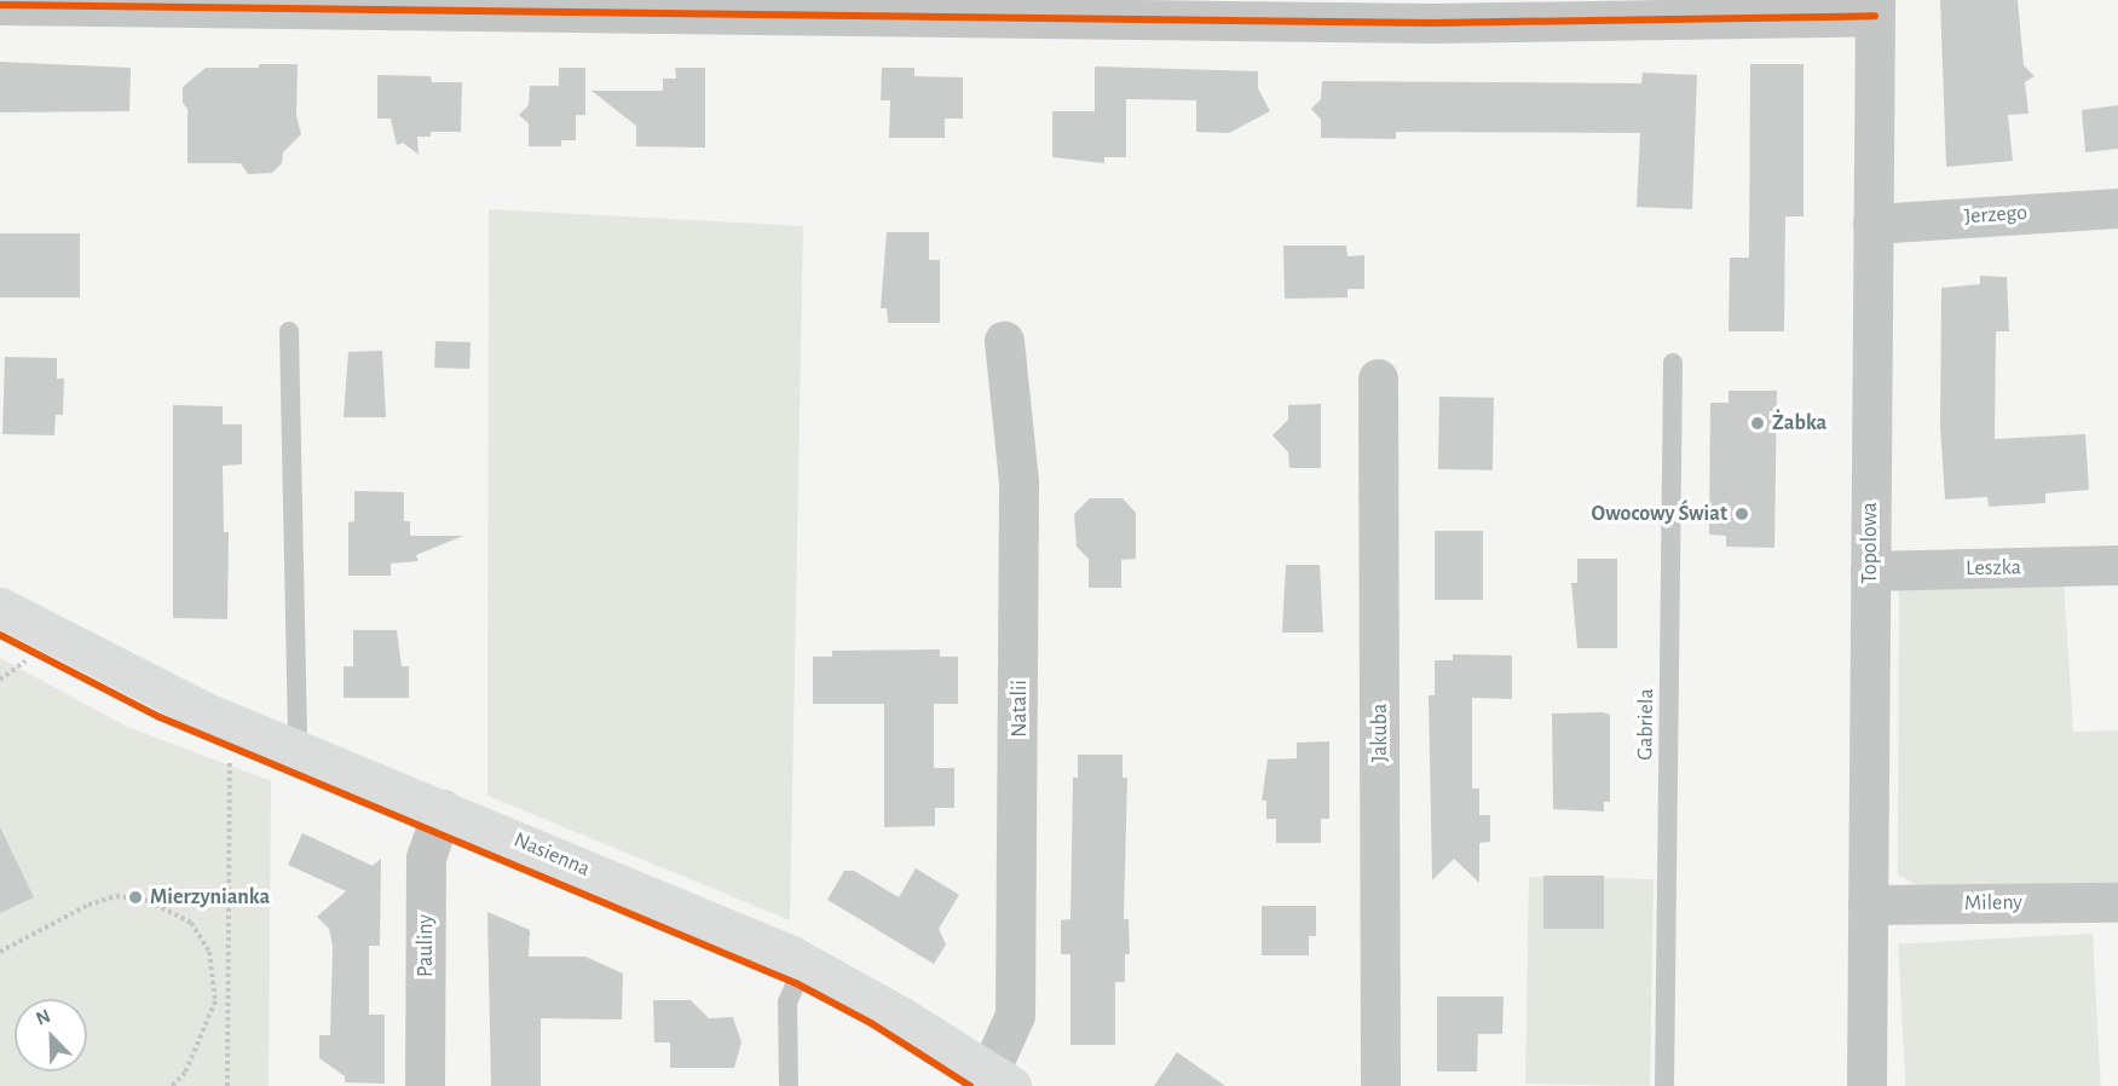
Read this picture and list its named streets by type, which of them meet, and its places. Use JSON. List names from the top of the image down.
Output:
{
  "streets": {
    "street": [
      "Jerzego",
      "Topolowa",
      "Leszka",
      "Natalii",
      "Jakuba",
      "Nasienna",
      "Mileny",
      "Pauliny"
    ],
    "lane": ["Gabriela"]
  },
  "crossings": [
    ["Jerzego", "Topolowa"],
    ["Topolowa", "Leszka"],
    ["Topolowa", "Mileny"],
    ["Natalii", "Nasienna"],
    ["Nasienna", "Pauliny"]
  ],
  "places": ["Żabka", "Owocowy Świat", "Mierzynianka"],
  "north": "top left"
}
